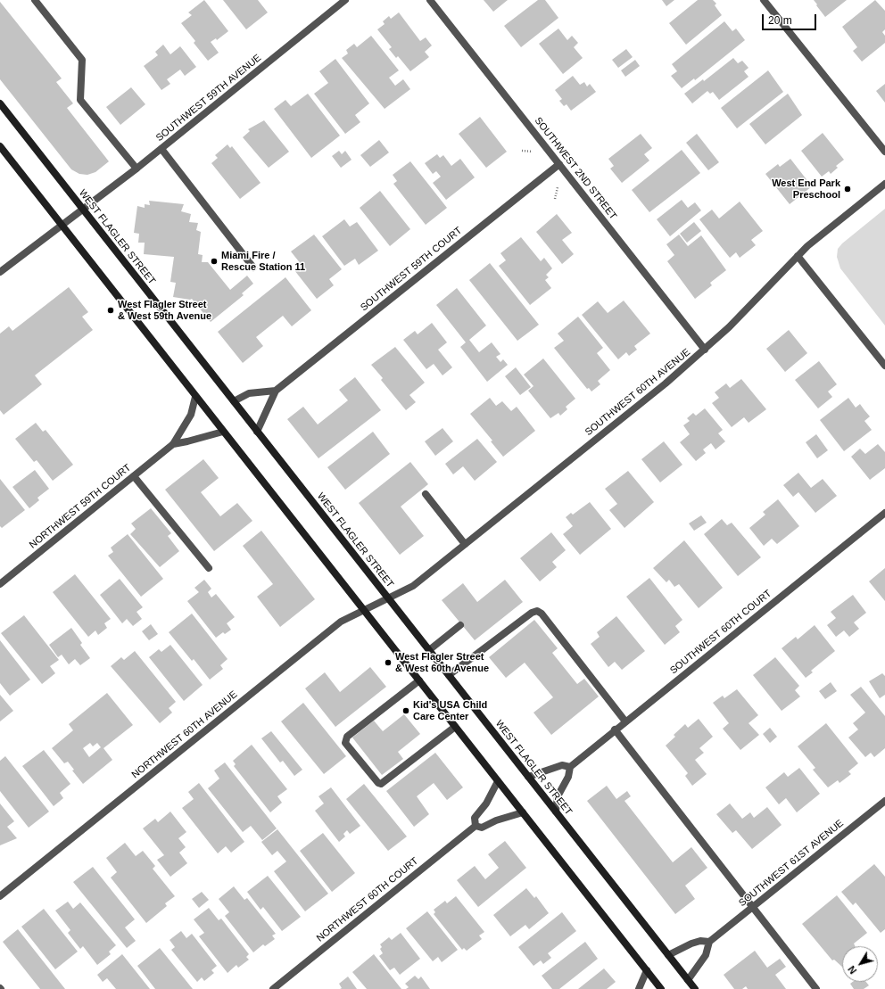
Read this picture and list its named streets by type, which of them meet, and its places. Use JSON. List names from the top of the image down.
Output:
{
  "streets": {
    "main road": ["WEST FLAGLER STREET"],
    "street": [
      "SOUTHWEST 59TH AVENUE",
      "SOUTHWEST 2ND STREET",
      "SOUTHWEST 59TH COURT",
      "SOUTHWEST 60TH AVENUE",
      "NORTHWEST 59TH COURT",
      "SOUTHWEST 60TH COURT",
      "NORTHWEST 60TH AVENUE",
      "SOUTHWEST 61ST AVENUE",
      "NORTHWEST 60TH COURT"
    ]
  },
  "crossings": [
    ["SOUTHWEST 59TH AVENUE", "WEST FLAGLER STREET"],
    ["SOUTHWEST 2ND STREET", "SOUTHWEST 59TH COURT"],
    ["SOUTHWEST 2ND STREET", "SOUTHWEST 60TH AVENUE"],
    ["WEST FLAGLER STREET", "SOUTHWEST 59TH COURT"],
    ["WEST FLAGLER STREET", "SOUTHWEST 60TH AVENUE"],
    ["WEST FLAGLER STREET", "NORTHWEST 60TH AVENUE"],
    ["SOUTHWEST 60TH AVENUE", "NORTHWEST 60TH AVENUE"]
  ],
  "places": [
    "West End Park Preschool",
    "Miami Fire / Rescue Station 11",
    "West Flagler Street & West 59th Avenue",
    "West Flagler Street & West 60th Avenue",
    "Kid's USA Child Care Center"
  ],
  "scale_bar": "20 m",
  "north": "bottom left"
}
